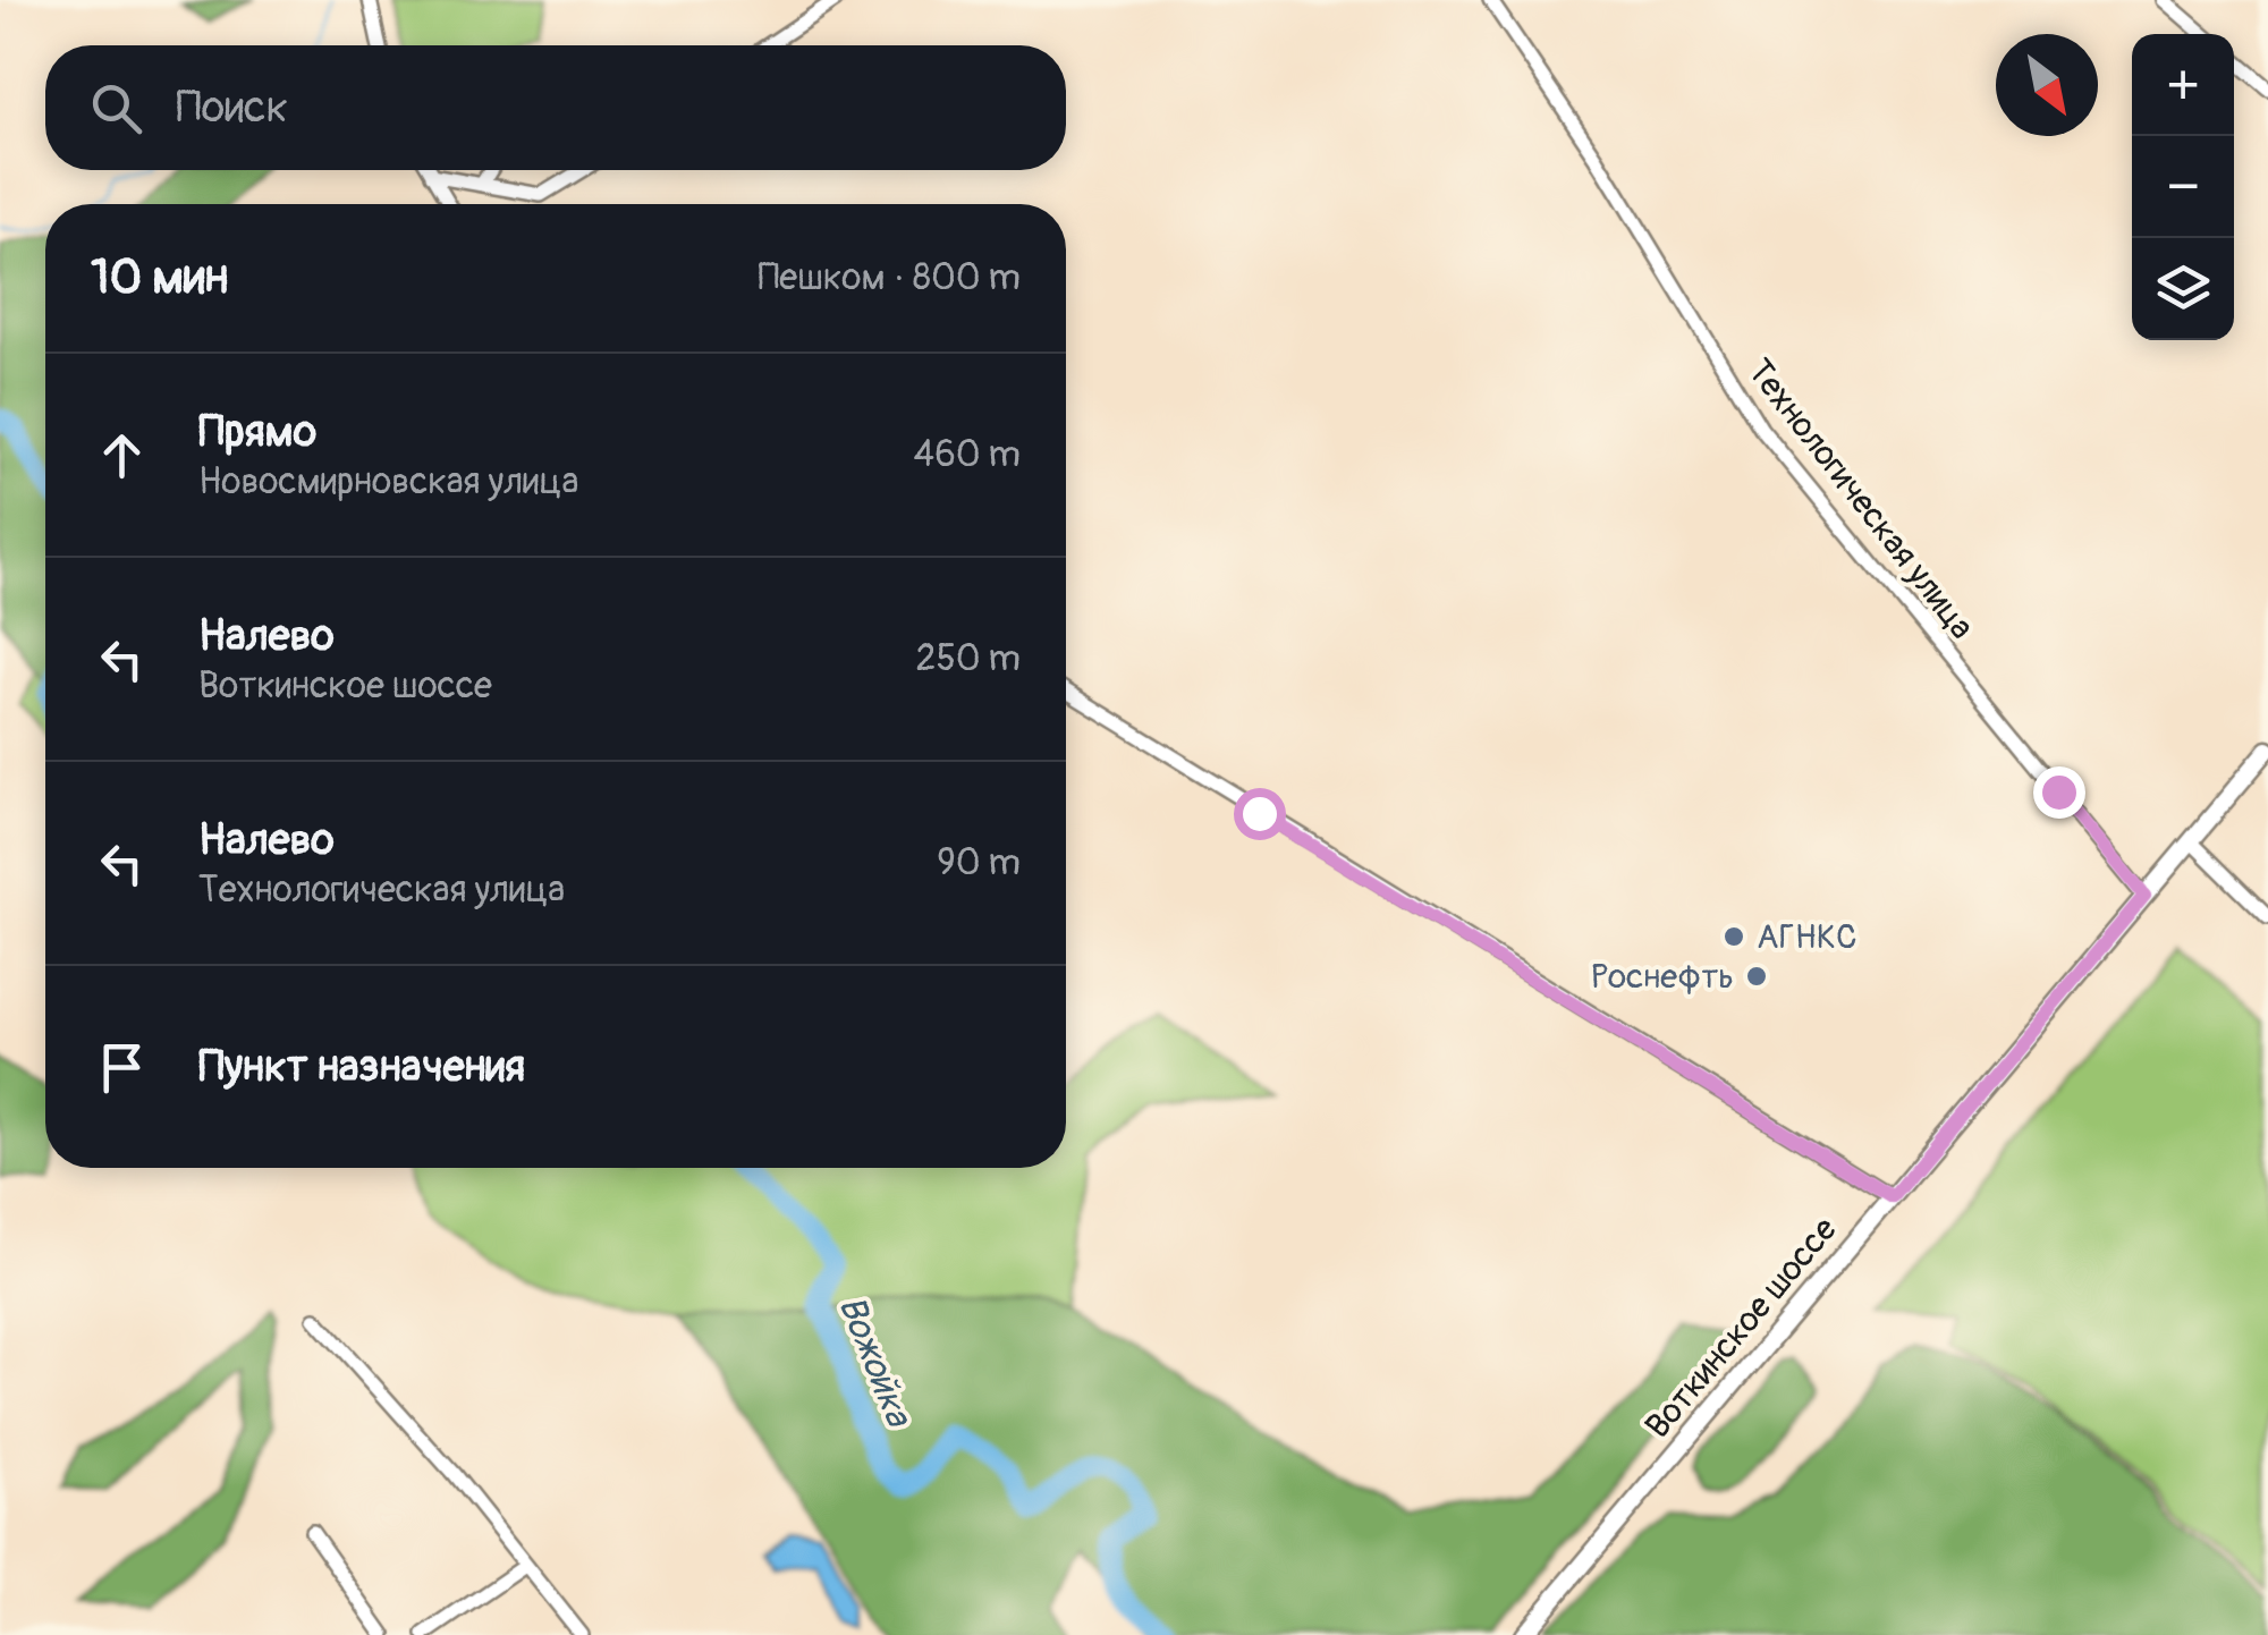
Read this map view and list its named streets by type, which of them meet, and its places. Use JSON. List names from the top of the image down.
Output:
{
  "streets": {
    "main road": ["Воткинское шоссе"],
    "street": ["Технологическая улица"]
  },
  "crossings": [
    ["Технологическая улица", "Воткинское шоссе"]
  ],
  "water": ["Вожойка"],
  "places": ["АГНКС", "Роснефть"],
  "north": "bottom right",
  "page": {
    "map_buttons": ["+", "−"],
    "search": "Поиск",
    "heading": ["10 мин", "Пешком · 800 m"],
    "list": [
      ["Прямо", "Новосмирновская улица", "460 m"],
      ["Налево", "Воткинское шоссе", "250 m"],
      ["Налево", "Технологическая улица", "90 m"],
      "Пункт назначения"
    ]
  }
}
